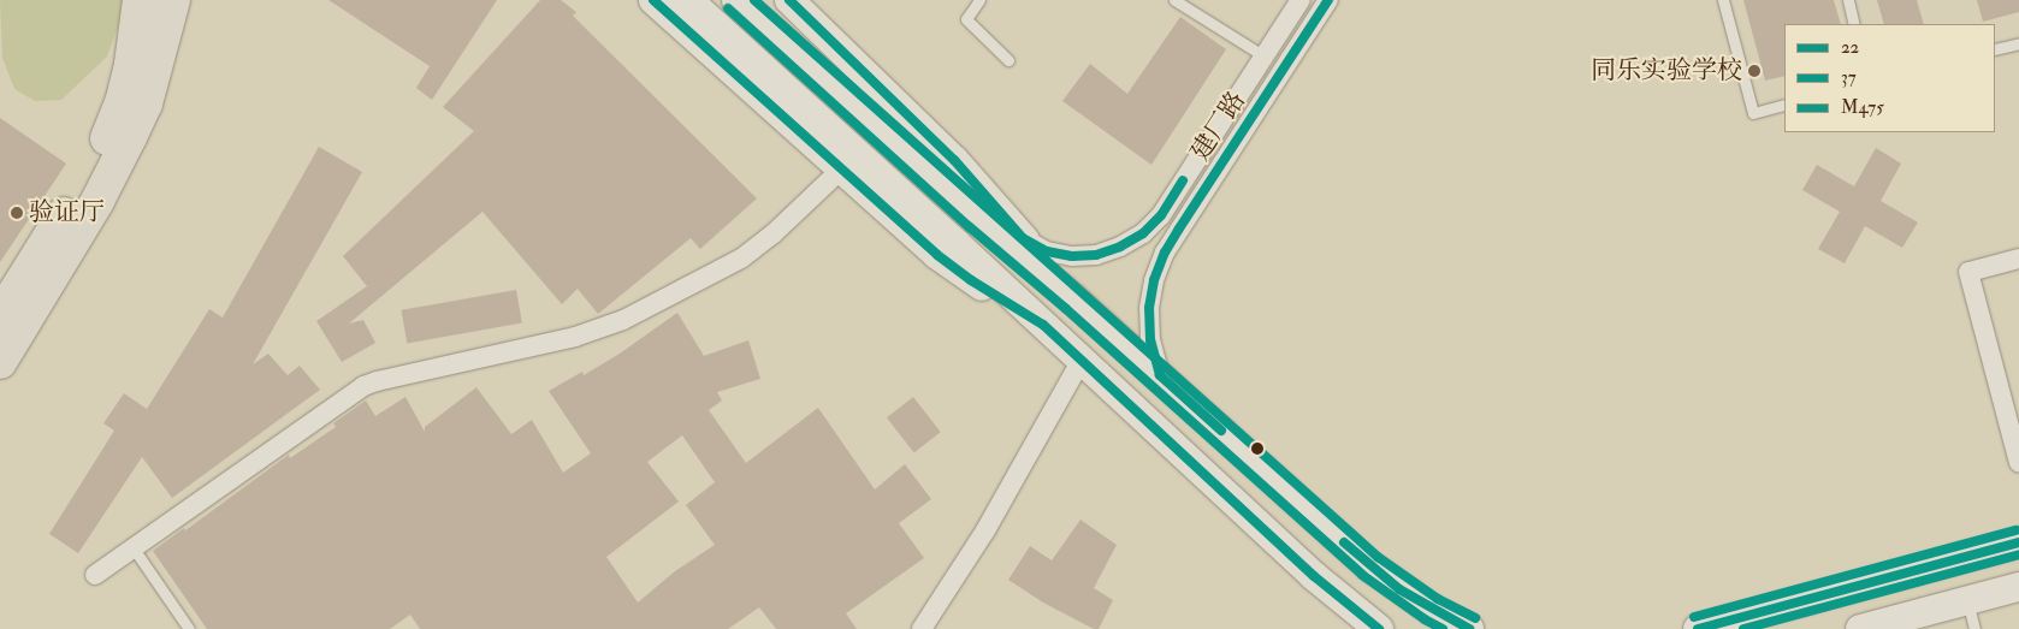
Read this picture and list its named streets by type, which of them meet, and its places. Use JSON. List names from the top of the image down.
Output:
{
  "streets": {
    "street": ["建厂路"]
  },
  "places": ["同乐实验学校", "验证厅"],
  "lines": ["transit line 22", "transit line M475", "transit line 37"],
  "legend": ["22", "37", "M475"]
}
